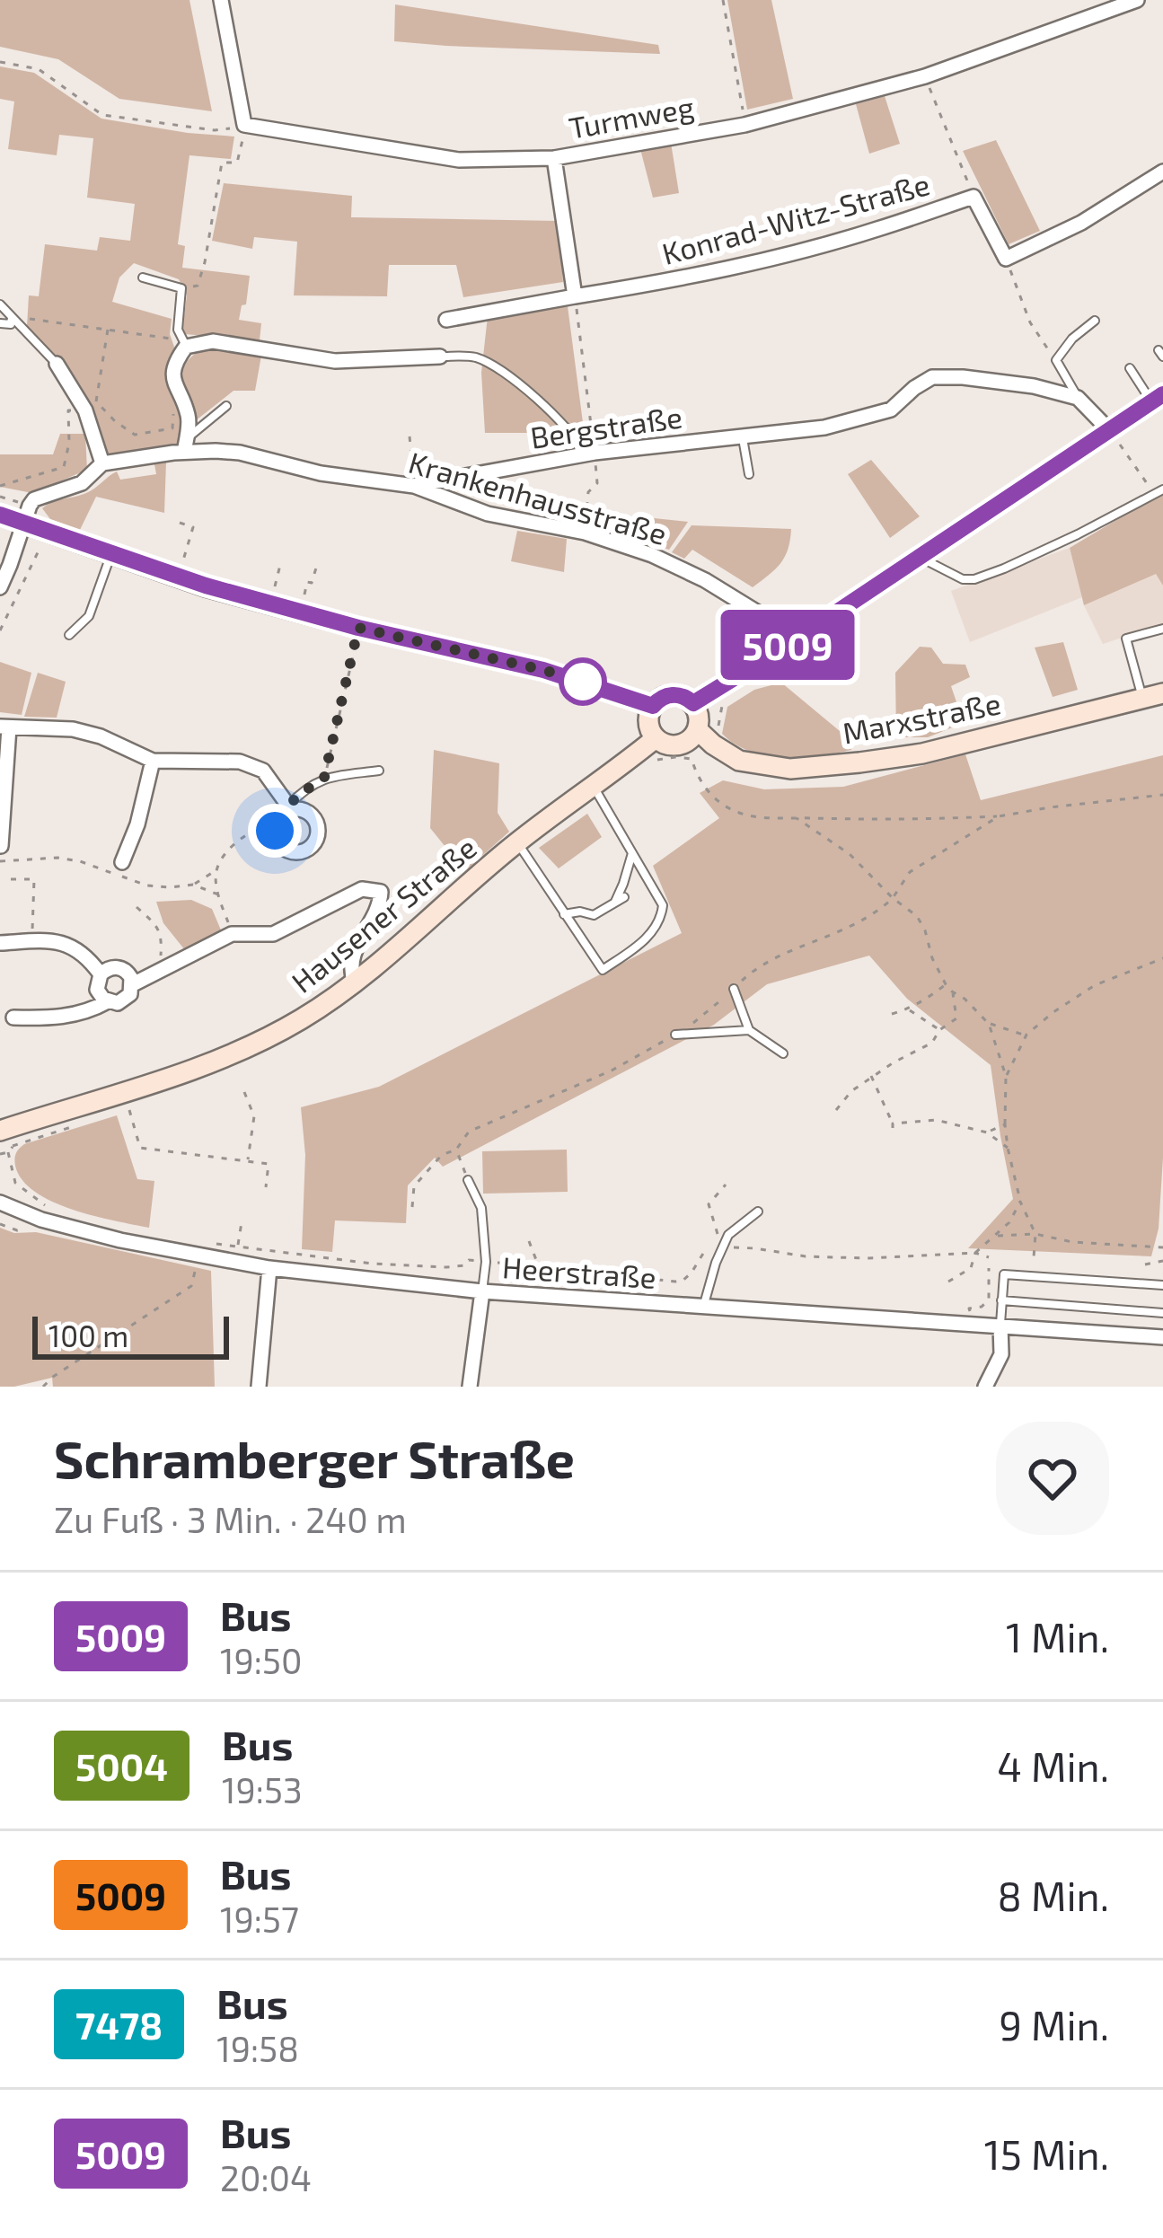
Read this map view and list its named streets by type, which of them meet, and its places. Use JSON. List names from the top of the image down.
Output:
{
  "streets": {
    "main road": ["Marxstraße", "Hausener Straße"],
    "street": [
      "Turmweg",
      "Konrad-Witz-Straße",
      "Bergstraße",
      "Krankenhausstraße",
      "Heerstraße"
    ]
  },
  "crossings": [
    ["Bergstraße", "Krankenhausstraße"],
    ["Marxstraße", "Hausener Straße"]
  ],
  "lines": ["bus line 5009"],
  "scale_bar": "100 m",
  "page": {
    "on_map": "5009",
    "scale": "100 m",
    "heading": ["Schramberger Straße", "Zu Fuß · 3 Min. · 240 m"],
    "list": [
      {
        "mark": "5009",
        "name": "Bus",
        "note": "19:50",
        "value": "1 Min."
      },
      {
        "mark": "5004",
        "name": "Bus",
        "note": "19:53",
        "value": "4 Min."
      },
      {
        "mark": "5009",
        "name": "Bus",
        "note": "19:57",
        "value": "8 Min."
      },
      {
        "mark": "7478",
        "name": "Bus",
        "note": "19:58",
        "value": "9 Min."
      },
      {
        "mark": "5009",
        "name": "Bus",
        "note": "20:04",
        "value": "15 Min."
      }
    ]
  }
}
